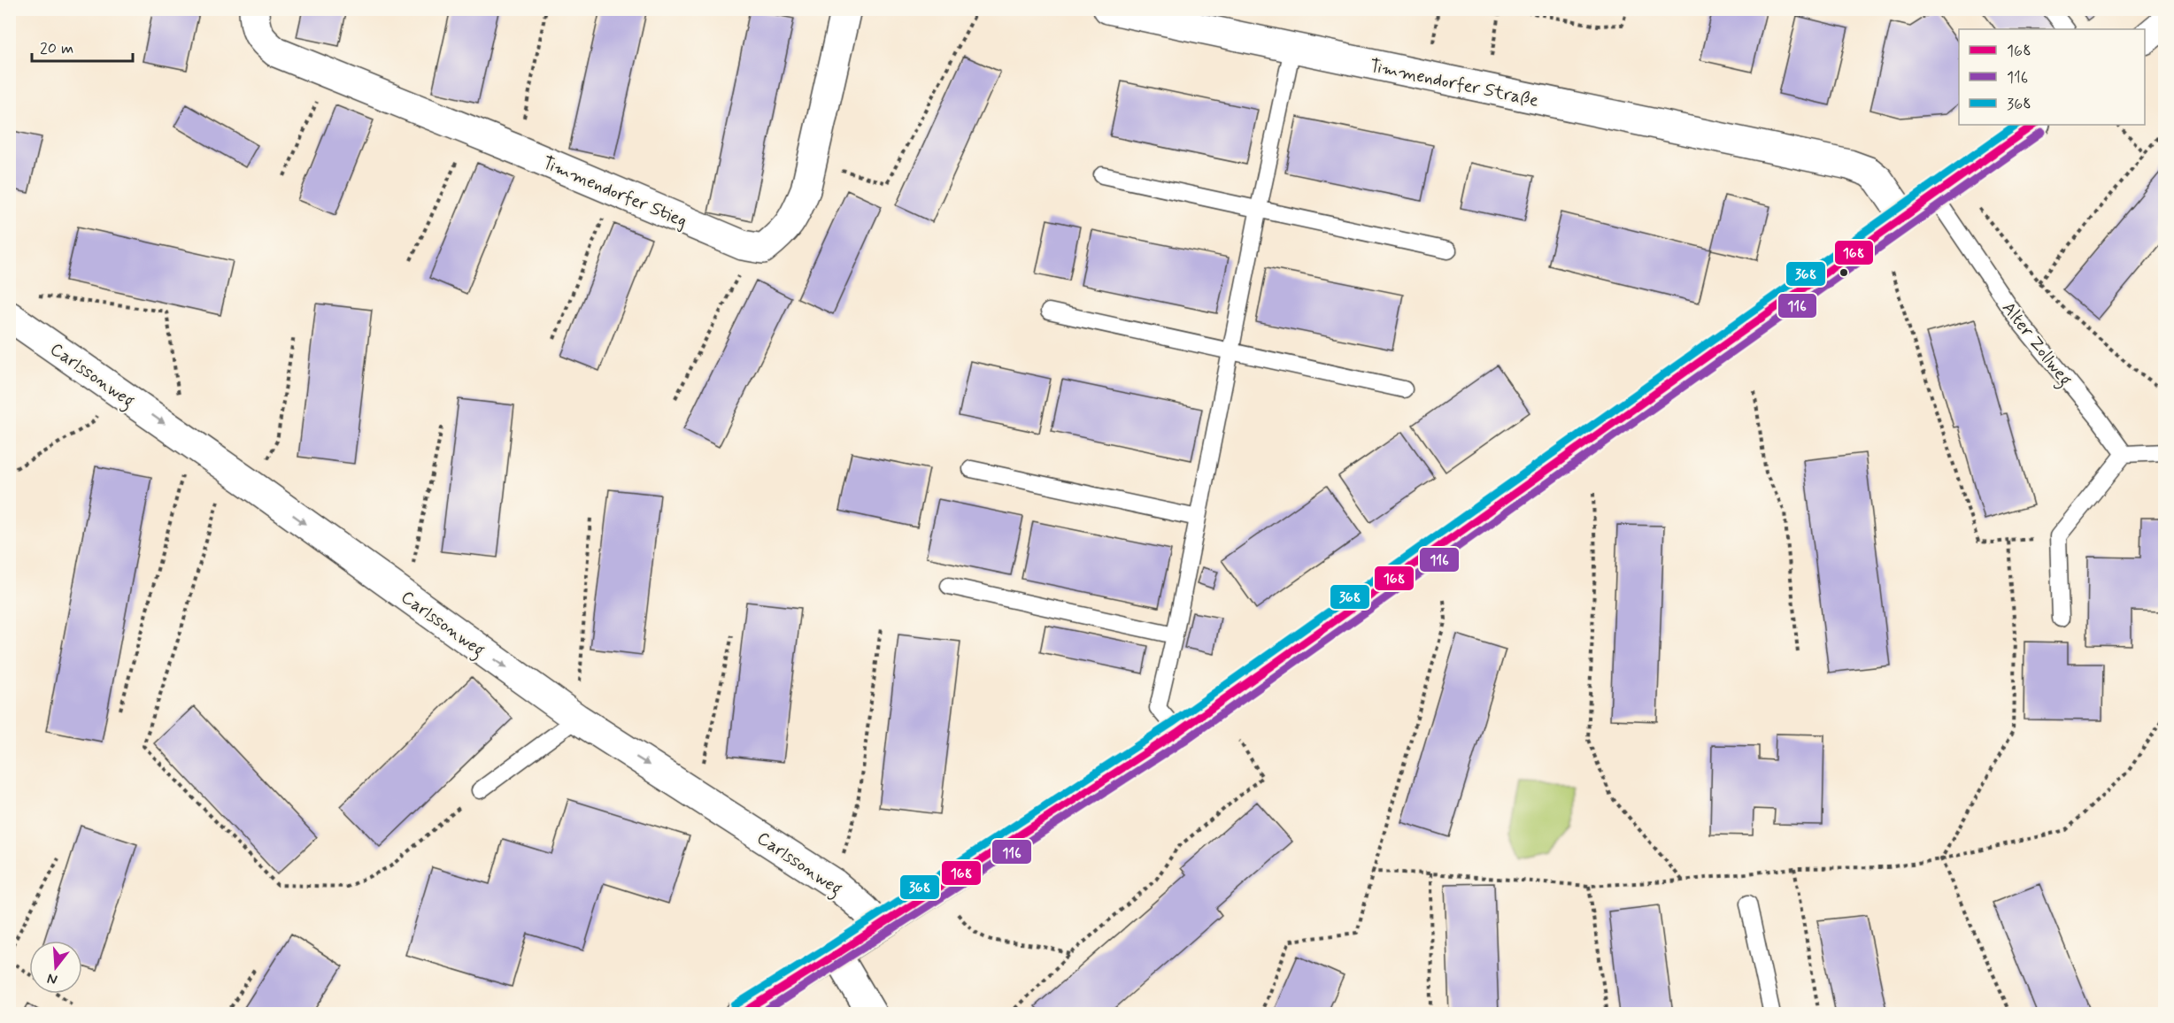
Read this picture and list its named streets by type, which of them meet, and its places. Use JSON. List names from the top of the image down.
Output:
{
  "streets": {
    "street": ["Timmendorfer Straße", "Timmendorfer Stieg", "Carlssonweg"],
    "lane": ["Alter Zollweg"]
  },
  "one_way": ["Carlssonweg"],
  "lines": ["transit line 168", "transit line 368", "transit line 116"],
  "legend": ["168", "116", "368"],
  "scale_bar": "20 m",
  "north": "bottom"
}
